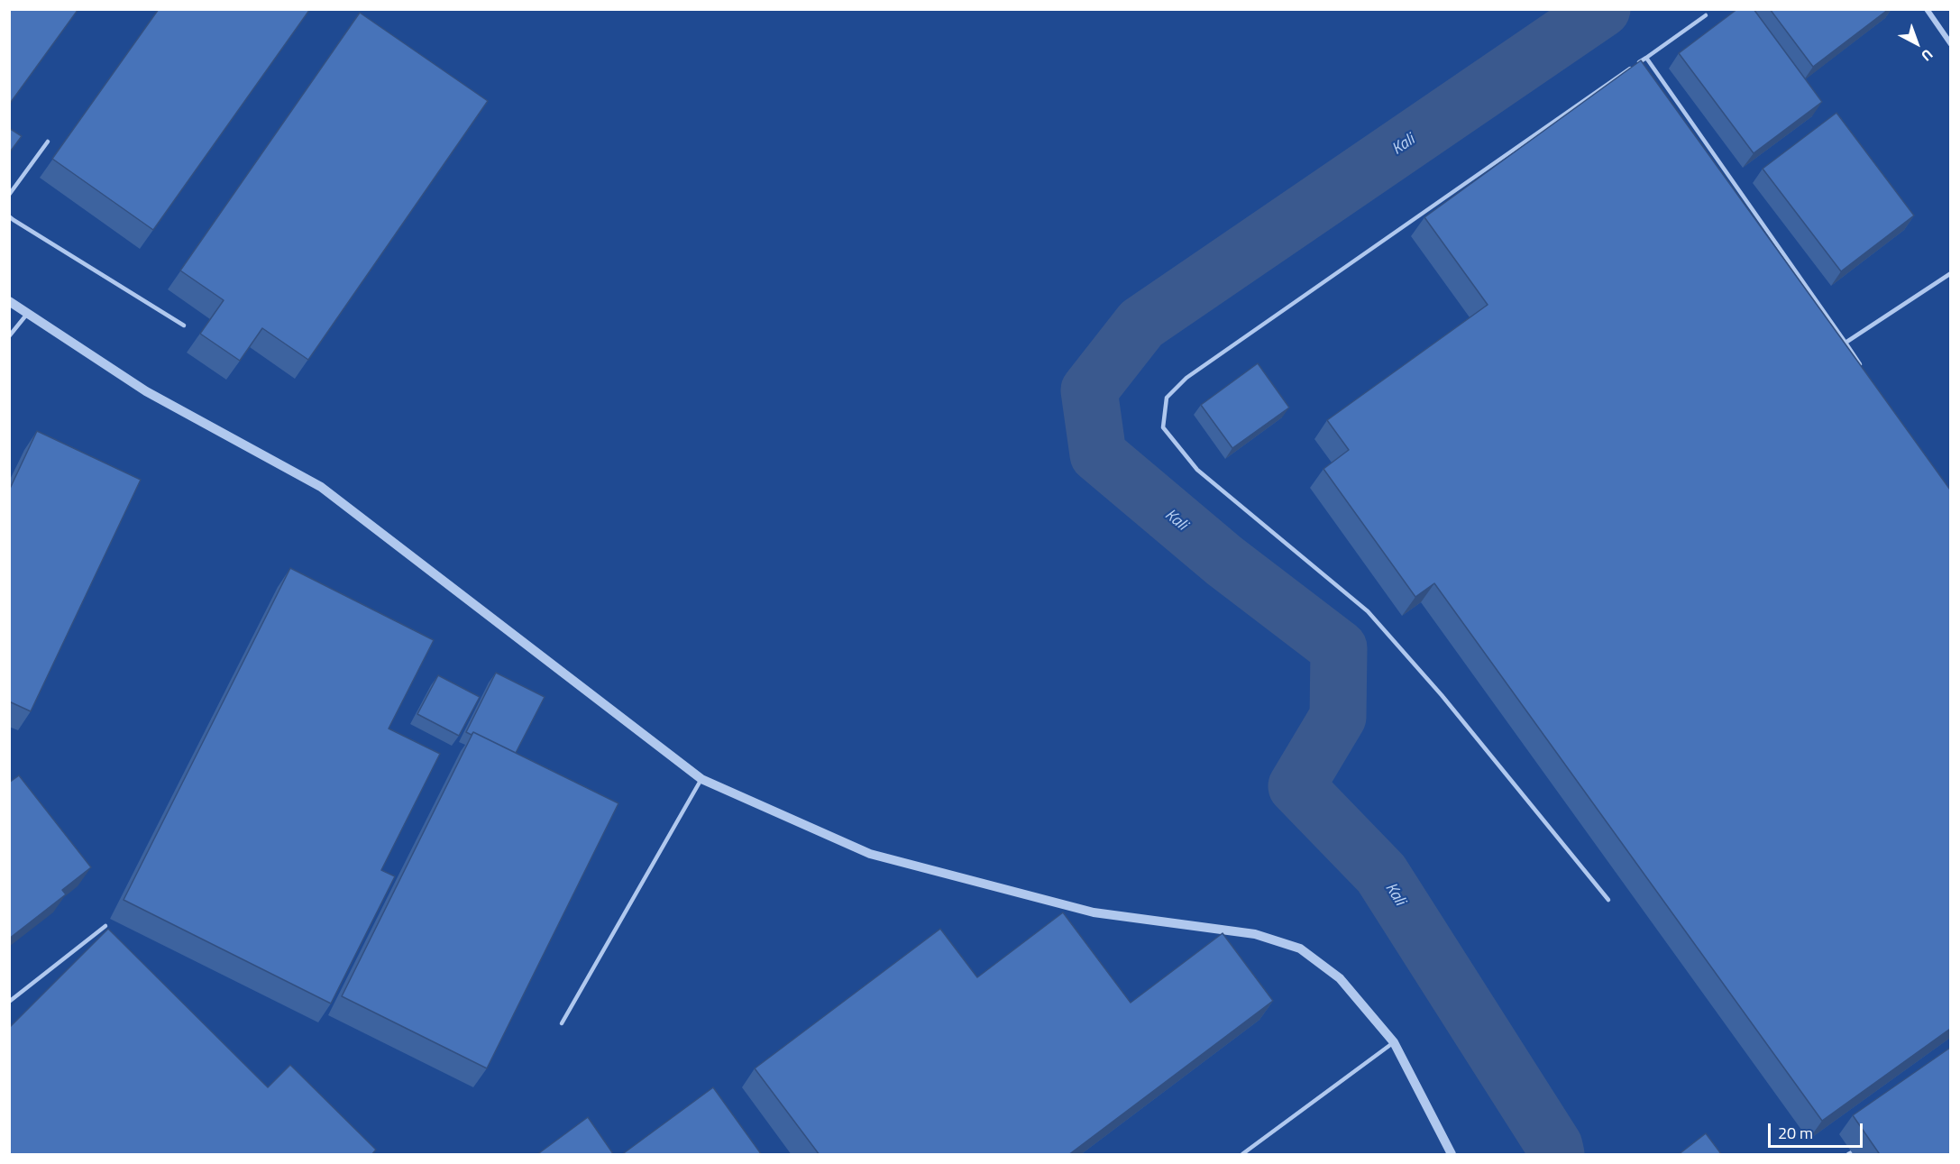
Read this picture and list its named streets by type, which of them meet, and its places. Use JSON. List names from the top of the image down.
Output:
{
  "water": ["Kali"],
  "scale_bar": "20 m",
  "north": "bottom right"
}
